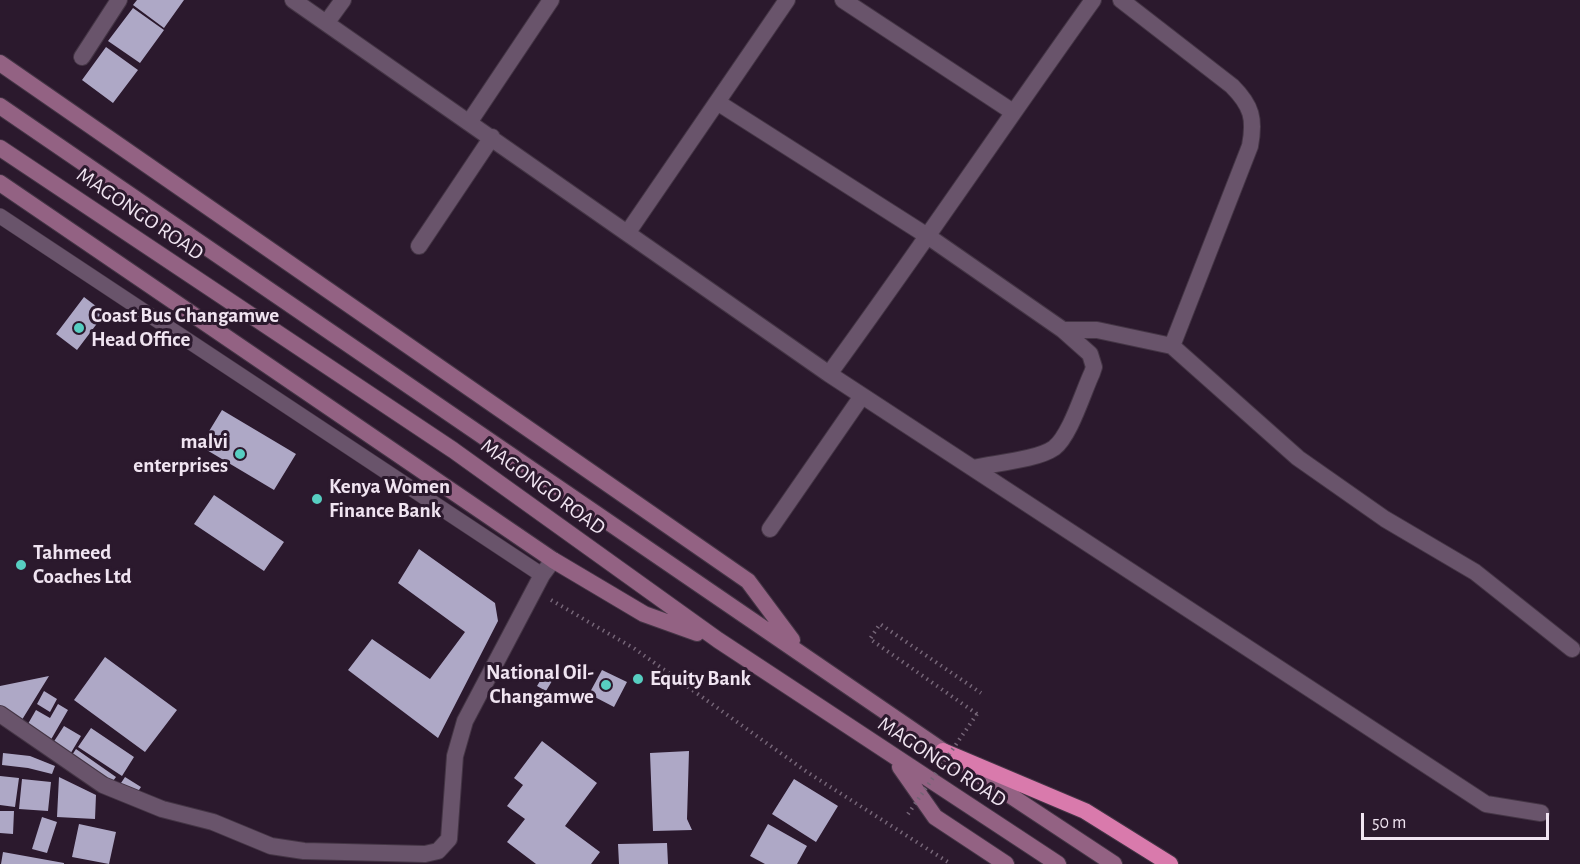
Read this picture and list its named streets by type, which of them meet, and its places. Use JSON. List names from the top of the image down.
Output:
{
  "streets": {
    "main road": ["MAGONGO ROAD"]
  },
  "places": [
    "Coast Bus Changamwe Head Office",
    "malvi enterprises",
    "Kenya Women Finance Bank",
    "Tahmeed Coaches Ltd",
    "Equity Bank",
    "National Oil- Changamwe"
  ],
  "scale_bar": "50 m"
}
